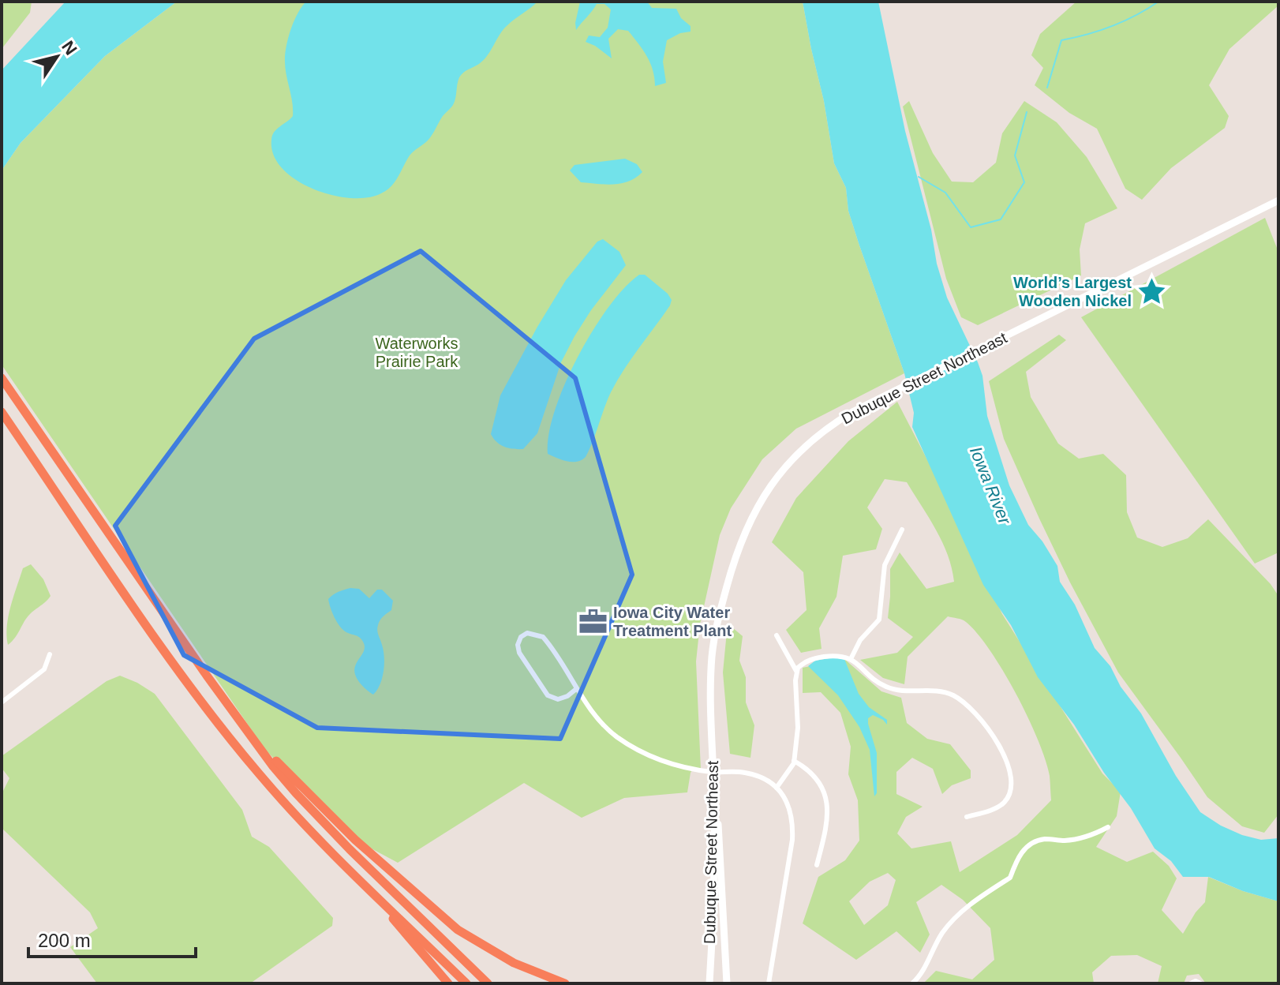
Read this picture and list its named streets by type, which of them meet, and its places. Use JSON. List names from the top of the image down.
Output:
{
  "streets": {
    "main road": ["Dubuque Street Northeast"]
  },
  "water": ["Iowa River"],
  "parks": ["Waterworks Prairie Park"],
  "places": {
    "place": ["World’s Largest Wooden Nickel"],
    "office": ["Iowa City Water Treatment Plant"]
  },
  "scale_bar": "200 m",
  "north": "top right"
}
